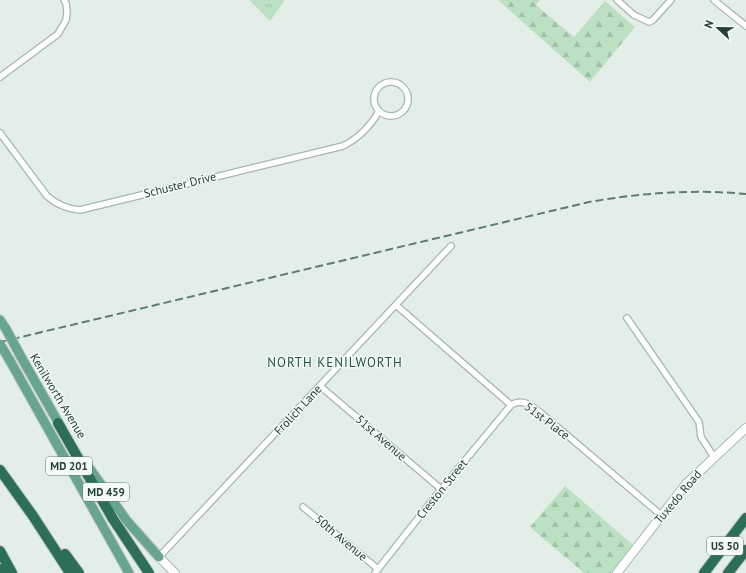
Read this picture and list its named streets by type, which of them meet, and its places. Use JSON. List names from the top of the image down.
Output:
{
  "streets": {
    "highway": ["MD 201", "US 50"],
    "main road": ["Kenilworth Avenue", "MD 459", "Tuxedo Road"],
    "street": [
      "Schuster Drive",
      "Frolich Lane",
      "51st Place",
      "51st Avenue",
      "Creston Street",
      "50th Avenue"
    ]
  },
  "crossings": [
    ["Kenilworth Avenue", "Frolich Lane"],
    ["Kenilworth Avenue", "MD 201"],
    ["Frolich Lane", "51st Place"],
    ["Frolich Lane", "51st Avenue"],
    ["51st Place", "Creston Street"],
    ["51st Place", "Tuxedo Road"],
    ["51st Avenue", "Creston Street"],
    ["Creston Street", "50th Avenue"]
  ],
  "districts": ["NORTH KENILWORTH"],
  "north": "left"
}
